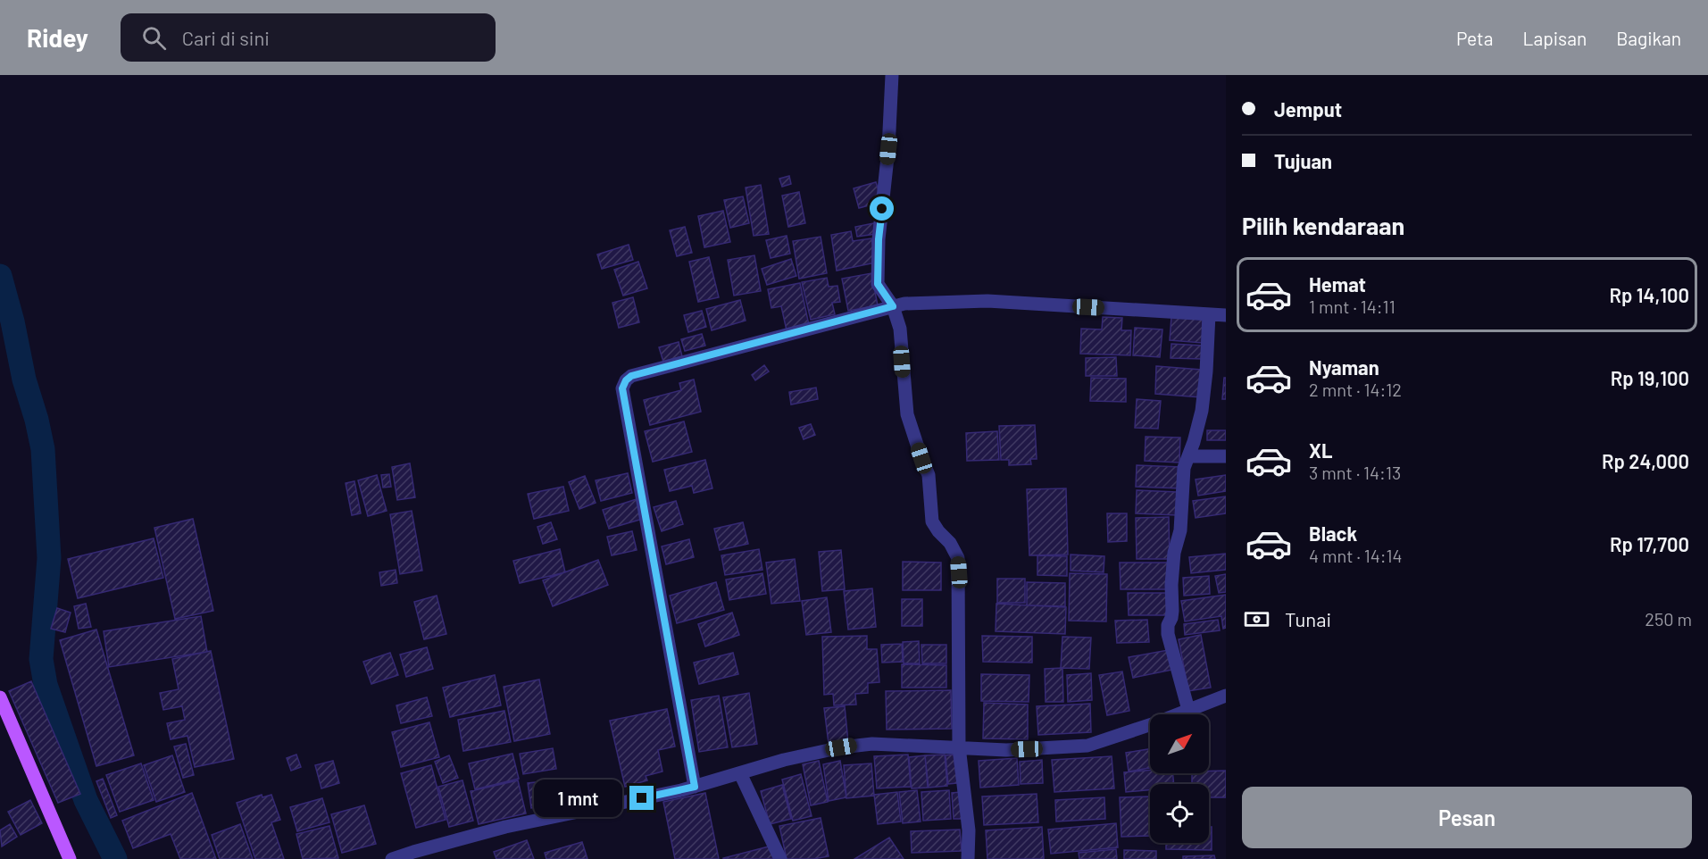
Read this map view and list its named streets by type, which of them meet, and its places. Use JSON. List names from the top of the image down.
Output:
{
  "north": "top right",
  "page": {
    "header": "Ridey",
    "search": "Cari di sini",
    "nav": ["Peta", "Lapisan", "Bagikan"],
    "banner": ["Jemput", "Tujuan"],
    "heading": "Pilih kendaraan",
    "list": [
      {
        "name": "Hemat",
        "note": "1 mnt · 14:11",
        "value": "Rp 14,100"
      },
      {
        "name": "Nyaman",
        "note": "2 mnt · 14:12",
        "value": "Rp 19,100"
      },
      {
        "name": "XL",
        "note": "3 mnt · 14:13",
        "value": "Rp 24,000"
      },
      {
        "name": "Black",
        "note": "4 mnt · 14:14",
        "value": "Rp 17,700"
      }
    ],
    "pay": ["Tunai", "250 m"],
    "buttons": "Pesan",
    "bubble": "1 mnt"
  }
}
